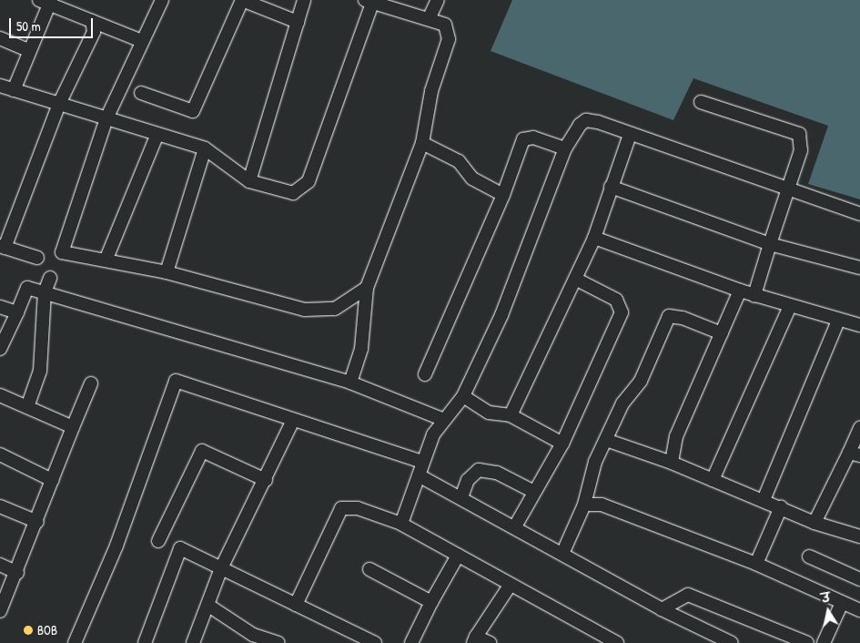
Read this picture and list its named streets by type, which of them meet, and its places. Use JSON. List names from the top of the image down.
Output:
{
  "places": ["BOB"],
  "scale_bar": "50 m",
  "north": "top"
}
